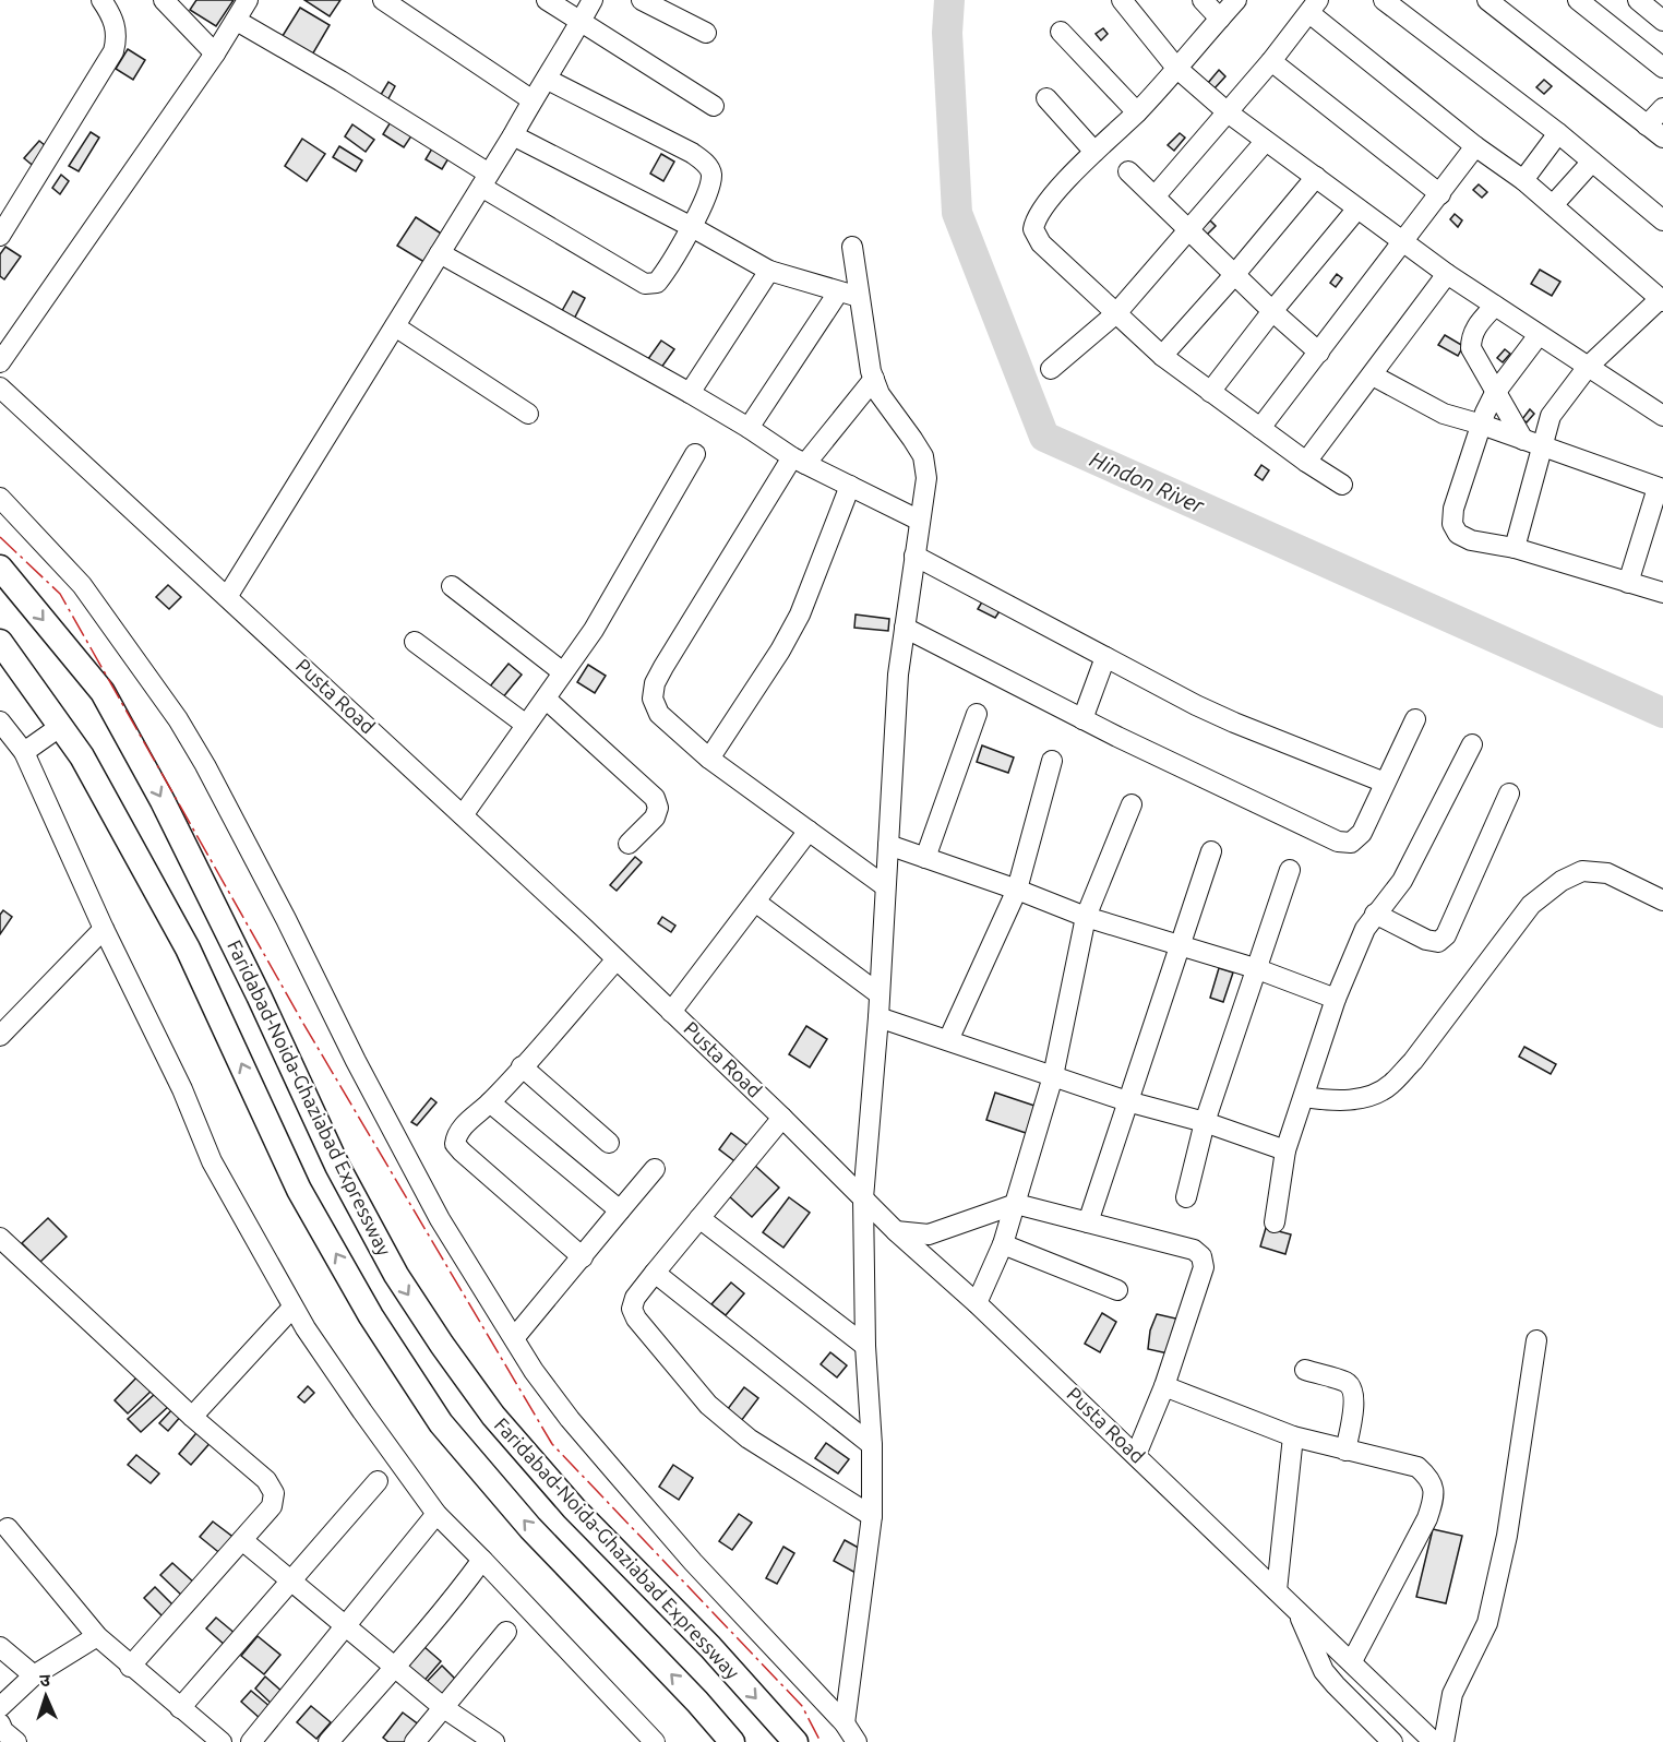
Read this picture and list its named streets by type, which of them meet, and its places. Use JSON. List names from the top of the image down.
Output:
{
  "streets": {
    "main road": ["Faridabad-Noida-Ghaziabad Expressway"],
    "street": ["Pusta Road"]
  },
  "water": ["Hindon River"],
  "north": "top"
}
